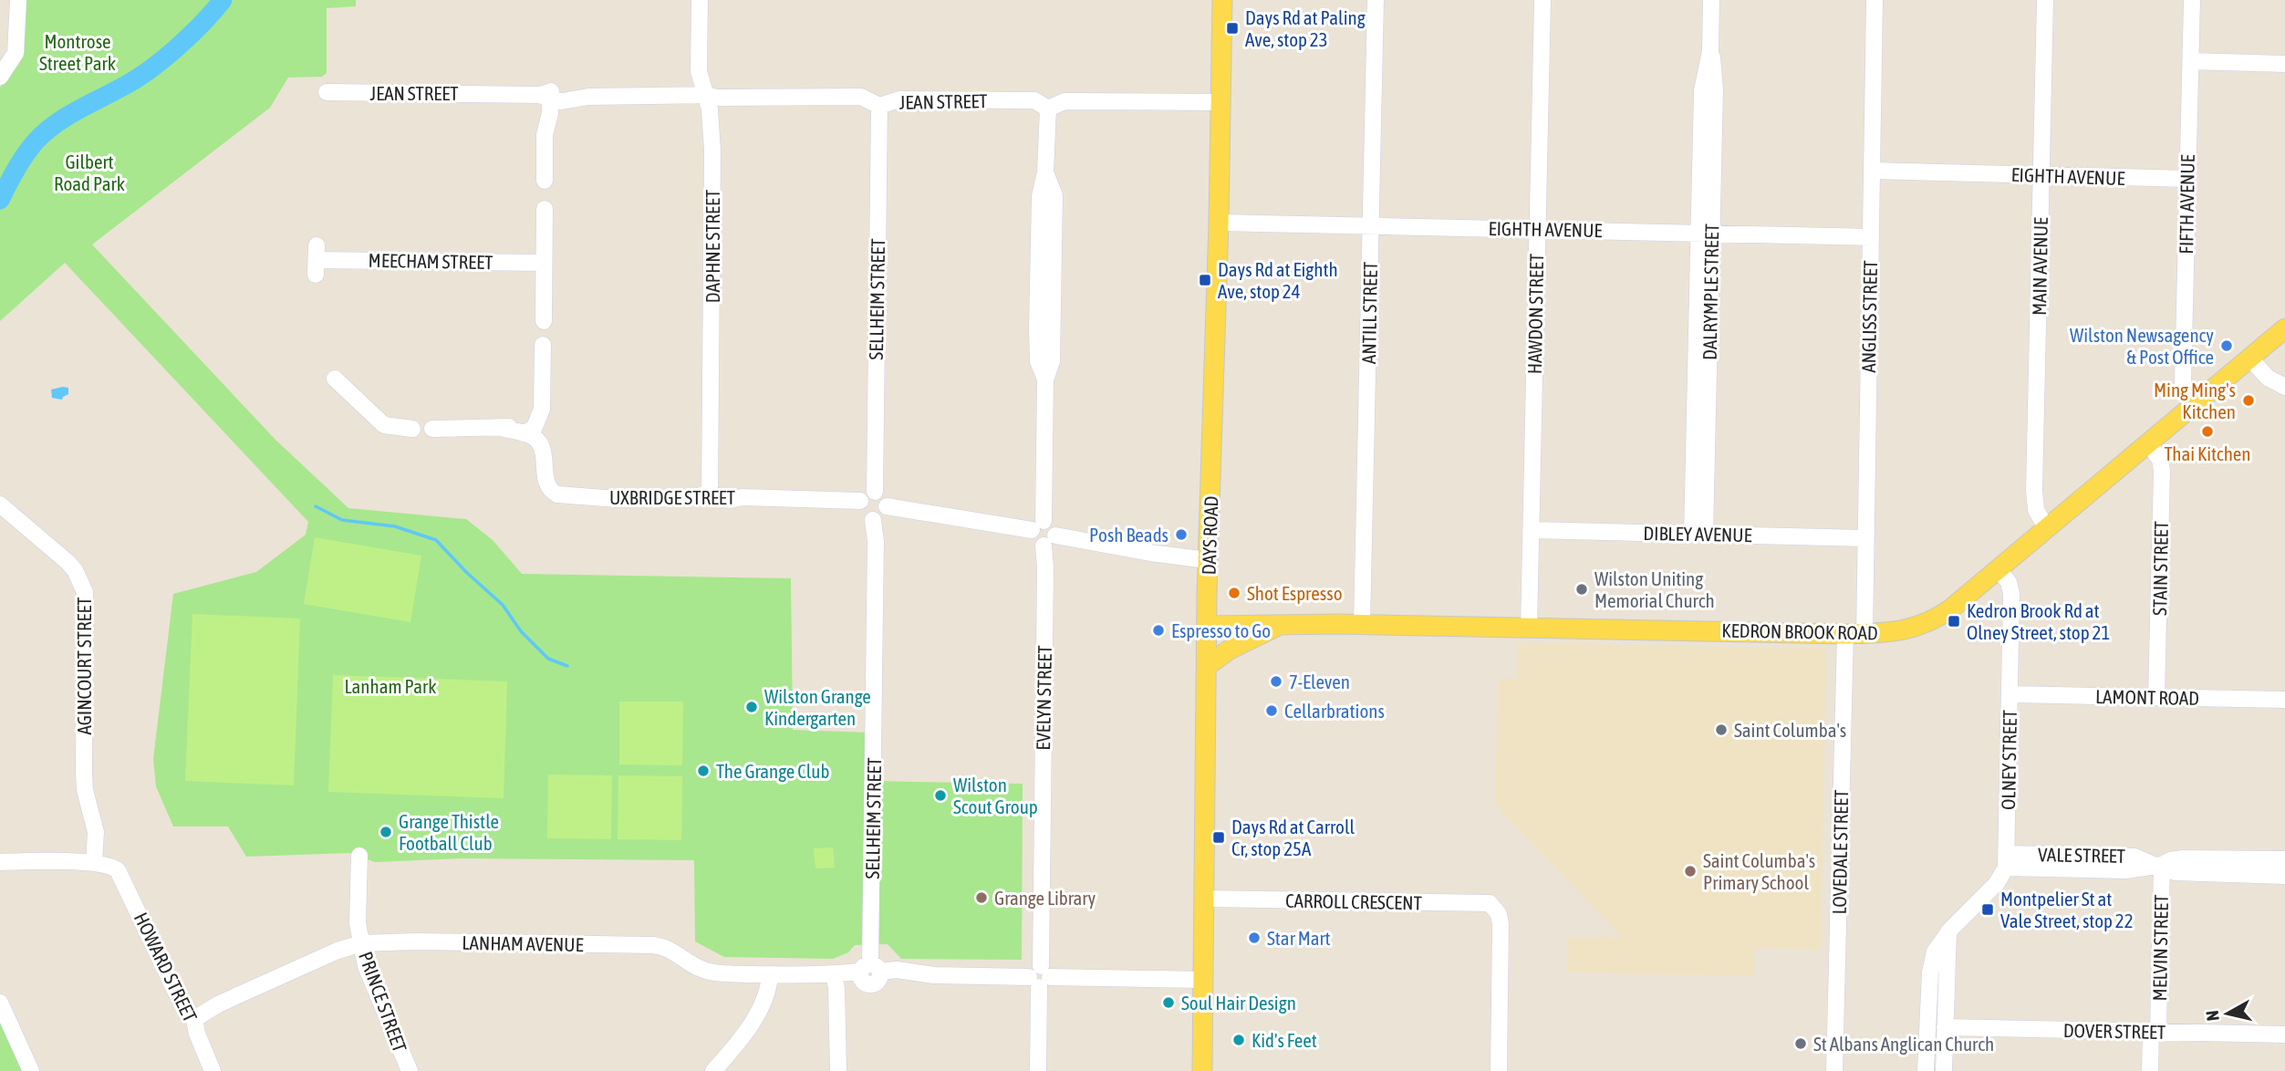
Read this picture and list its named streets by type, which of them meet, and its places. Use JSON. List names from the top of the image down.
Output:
{
  "streets": {
    "main road": ["DAYS ROAD", "KEDRON BROOK ROAD"],
    "street": [
      "JEAN STREET",
      "EIGHTH AVENUE",
      "FIFTH AVENUE",
      "DAPHNE STREET",
      "MEECHAM STREET",
      "MAIN AVENUE",
      "DALRYMPLE STREET",
      "SELLHEIM STREET",
      "ANTILL STREET",
      "HAWDON STREET",
      "ANGLISS STREET",
      "UXBRIDGE STREET",
      "DIBLEY AVENUE",
      "STAIN STREET",
      "AGINCOURT STREET",
      "LAMONT ROAD",
      "EVELYN STREET",
      "OLNEY STREET",
      "LOVEDALE STREET",
      "VALE STREET",
      "CARROLL CRESCENT",
      "LANHAM AVENUE",
      "MELVIN STREET",
      "HOWARD STREET",
      "PRINCE STREET",
      "DOVER STREET"
    ]
  },
  "crossings": [
    ["JEAN STREET", "DAPHNE STREET"],
    ["JEAN STREET", "SELLHEIM STREET"],
    ["JEAN STREET", "DAYS ROAD"],
    ["EIGHTH AVENUE", "FIFTH AVENUE"],
    ["EIGHTH AVENUE", "MAIN AVENUE"],
    ["EIGHTH AVENUE", "DALRYMPLE STREET"],
    ["EIGHTH AVENUE", "ANTILL STREET"],
    ["EIGHTH AVENUE", "HAWDON STREET"],
    ["EIGHTH AVENUE", "ANGLISS STREET"],
    ["EIGHTH AVENUE", "DAYS ROAD"],
    ["FIFTH AVENUE", "KEDRON BROOK ROAD"],
    ["DAPHNE STREET", "UXBRIDGE STREET"],
    ["MAIN AVENUE", "KEDRON BROOK ROAD"],
    ["DALRYMPLE STREET", "DIBLEY AVENUE"],
    ["SELLHEIM STREET", "UXBRIDGE STREET"],
    ["SELLHEIM STREET", "LANHAM AVENUE"],
    ["ANTILL STREET", "KEDRON BROOK ROAD"],
    ["HAWDON STREET", "DIBLEY AVENUE"],
    ["HAWDON STREET", "KEDRON BROOK ROAD"],
    ["ANGLISS STREET", "DIBLEY AVENUE"],
    ["ANGLISS STREET", "KEDRON BROOK ROAD"],
    ["ANGLISS STREET", "LOVEDALE STREET"],
    ["DAYS ROAD", "KEDRON BROOK ROAD"],
    ["DAYS ROAD", "CARROLL CRESCENT"],
    ["DAYS ROAD", "LANHAM AVENUE"],
    ["STAIN STREET", "KEDRON BROOK ROAD"],
    ["STAIN STREET", "LAMONT ROAD"],
    ["KEDRON BROOK ROAD", "OLNEY STREET"],
    ["KEDRON BROOK ROAD", "LOVEDALE STREET"],
    ["AGINCOURT STREET", "HOWARD STREET"],
    ["LAMONT ROAD", "OLNEY STREET"],
    ["EVELYN STREET", "LANHAM AVENUE"],
    ["OLNEY STREET", "VALE STREET"],
    ["VALE STREET", "MELVIN STREET"],
    ["LANHAM AVENUE", "HOWARD STREET"],
    ["LANHAM AVENUE", "PRINCE STREET"],
    ["MELVIN STREET", "DOVER STREET"]
  ],
  "parks": ["Montrose Street Park", "Gilbert Road Park", "Lanham Park"],
  "places": {
    "transit": [
      "Days Rd at Paling Ave, stop 23",
      "Days Rd at Eighth Ave, stop 24",
      "Kedron Brook Rd at Olney Street, stop 21",
      "Days Rd at Carroll Cr, stop 25A",
      "Montpelier St at Vale Street, stop 22"
    ],
    "other": [
      "Wilston Newsagency & Post Office",
      "Ming Ming's Kitchen",
      "Thai Kitchen",
      "Posh Beads",
      "Wilston Uniting Memorial Church",
      "Shot Espresso",
      "Espresso to Go",
      "7-Eleven",
      "Wilston Grange Kindergarten",
      "Cellarbrations",
      "Saint Columba's",
      "The Grange Club",
      "Wilston Scout Group",
      "Grange Thistle Football Club",
      "Saint Columba's Primary School",
      "Grange Library",
      "Star Mart",
      "Soul Hair Design",
      "Kid's Feet",
      "St Albans Anglican Church"
    ]
  },
  "north": "left"
}
